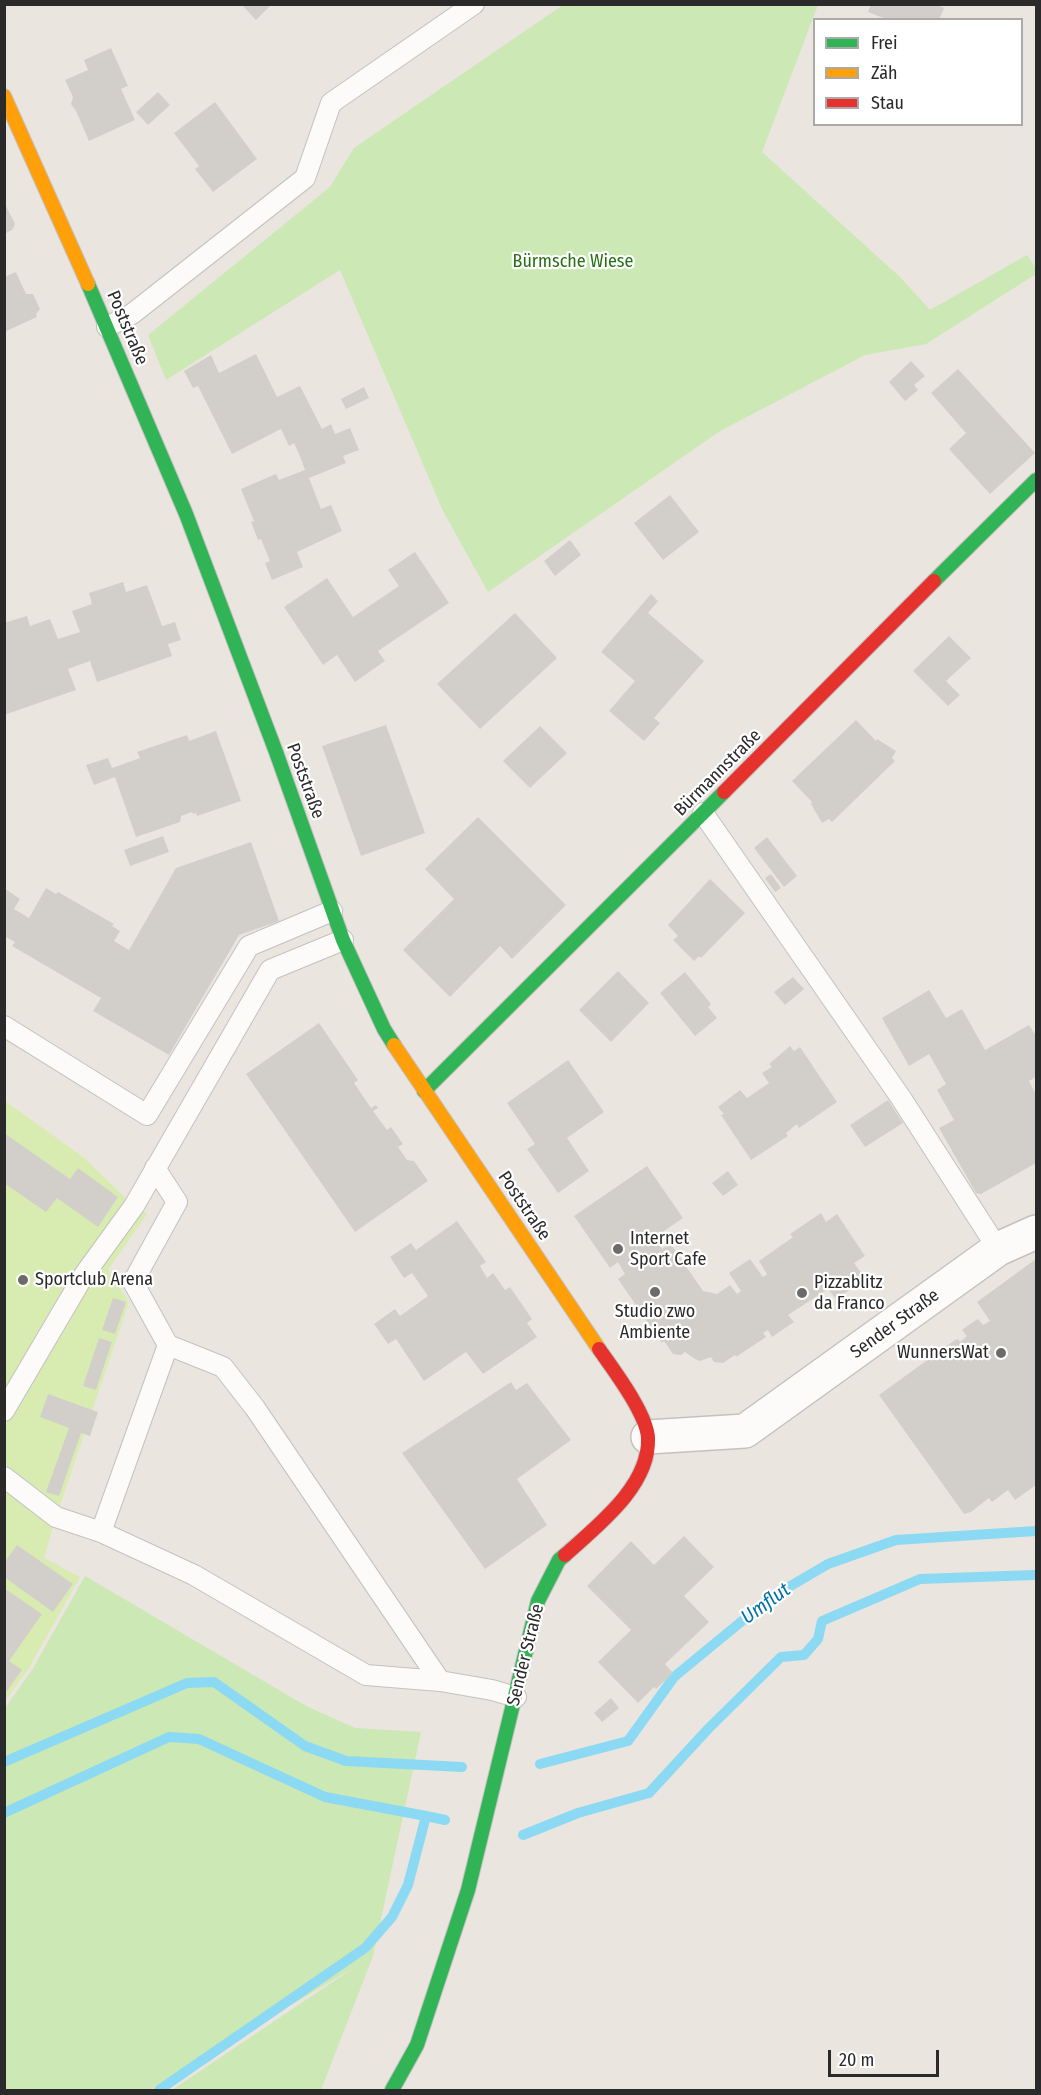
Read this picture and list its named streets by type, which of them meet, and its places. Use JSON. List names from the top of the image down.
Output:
{
  "streets": {
    "street": ["Poststraße", "Bürmannstraße", "Sender Straße"]
  },
  "crossings": [
    ["Poststraße", "Bürmannstraße"],
    ["Poststraße", "Sender Straße"]
  ],
  "water": ["Umflut"],
  "parks": ["Bürmsche Wiese"],
  "places": [
    "Internet Sport Cafe",
    "Sportclub Arena",
    "Studio zwo Ambiente",
    "Pizzablitz da Franco",
    "WunnersWat"
  ],
  "legend": ["Frei", "Zäh", "Stau"],
  "scale_bar": "20 m"
}
